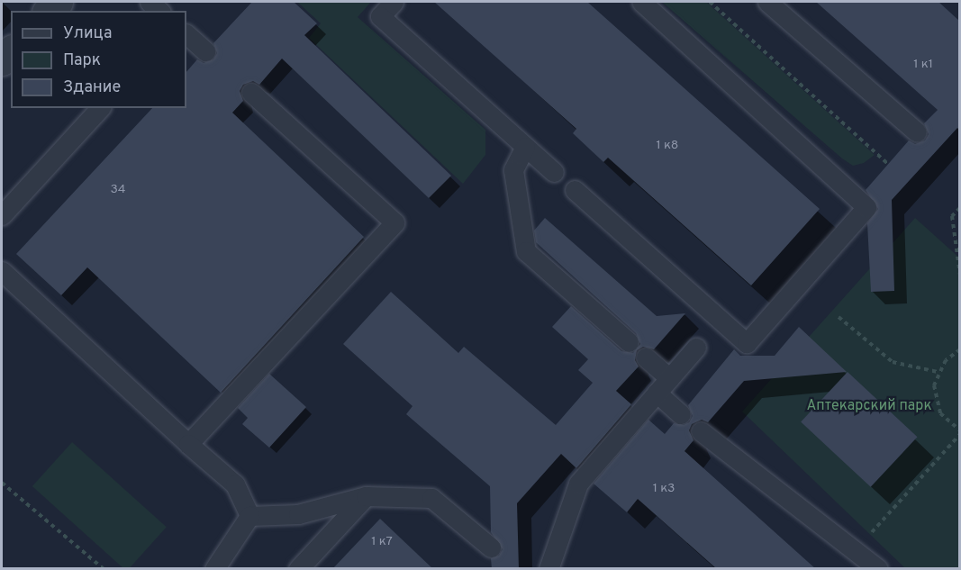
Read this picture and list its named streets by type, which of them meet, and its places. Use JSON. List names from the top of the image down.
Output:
{
  "parks": ["Аптекарский парк"],
  "house_numbers": [
    "1 к1",
    "1 к8",
    "34",
    "1 к3",
    "1 к7"
  ],
  "legend": ["Улица", "Парк", "Здание"]
}
